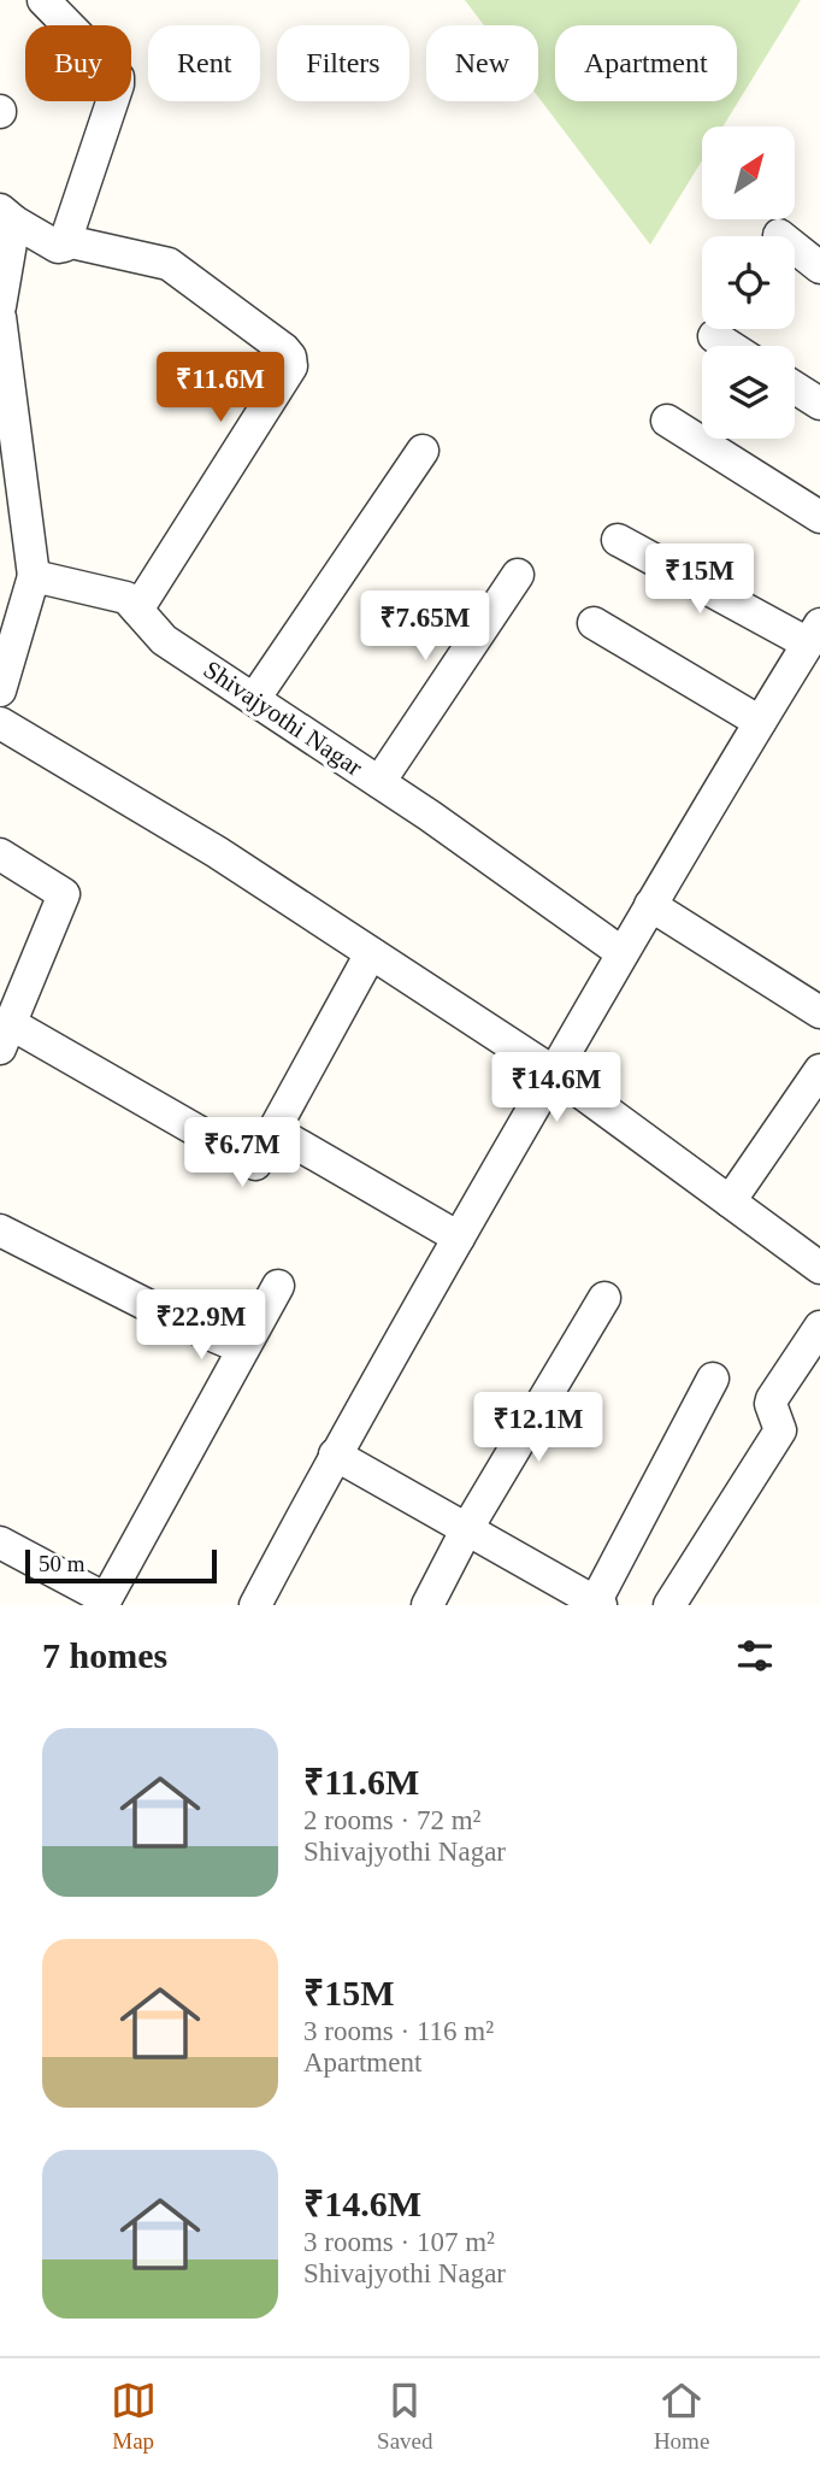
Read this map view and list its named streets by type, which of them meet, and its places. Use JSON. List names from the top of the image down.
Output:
{
  "streets": {
    "street": ["Shivajyothi Nagar"]
  },
  "scale_bar": "50 m",
  "north": "top right",
  "page": {
    "chip": [
      "Buy",
      "Rent",
      "Filters",
      "New",
      "Apartment"
    ],
    "price": [
      "₹11.6M",
      "₹15M",
      "₹7.65M",
      "₹14.6M",
      "₹6.7M",
      "₹22.9M",
      "₹12.1M"
    ],
    "scale": "50 m",
    "heading": "7 homes",
    "list": [
      {
        "name": "₹11.6M",
        "note": "2 rooms · 72 m² · Shivajyothi Nagar"
      },
      {
        "name": "₹15M",
        "note": "3 rooms · 116 m² · Apartment"
      },
      {
        "name": "₹14.6M",
        "note": "3 rooms · 107 m² · Shivajyothi Nagar"
      }
    ],
    "tabs": ["Map", "Saved", "Home"]
  }
}
